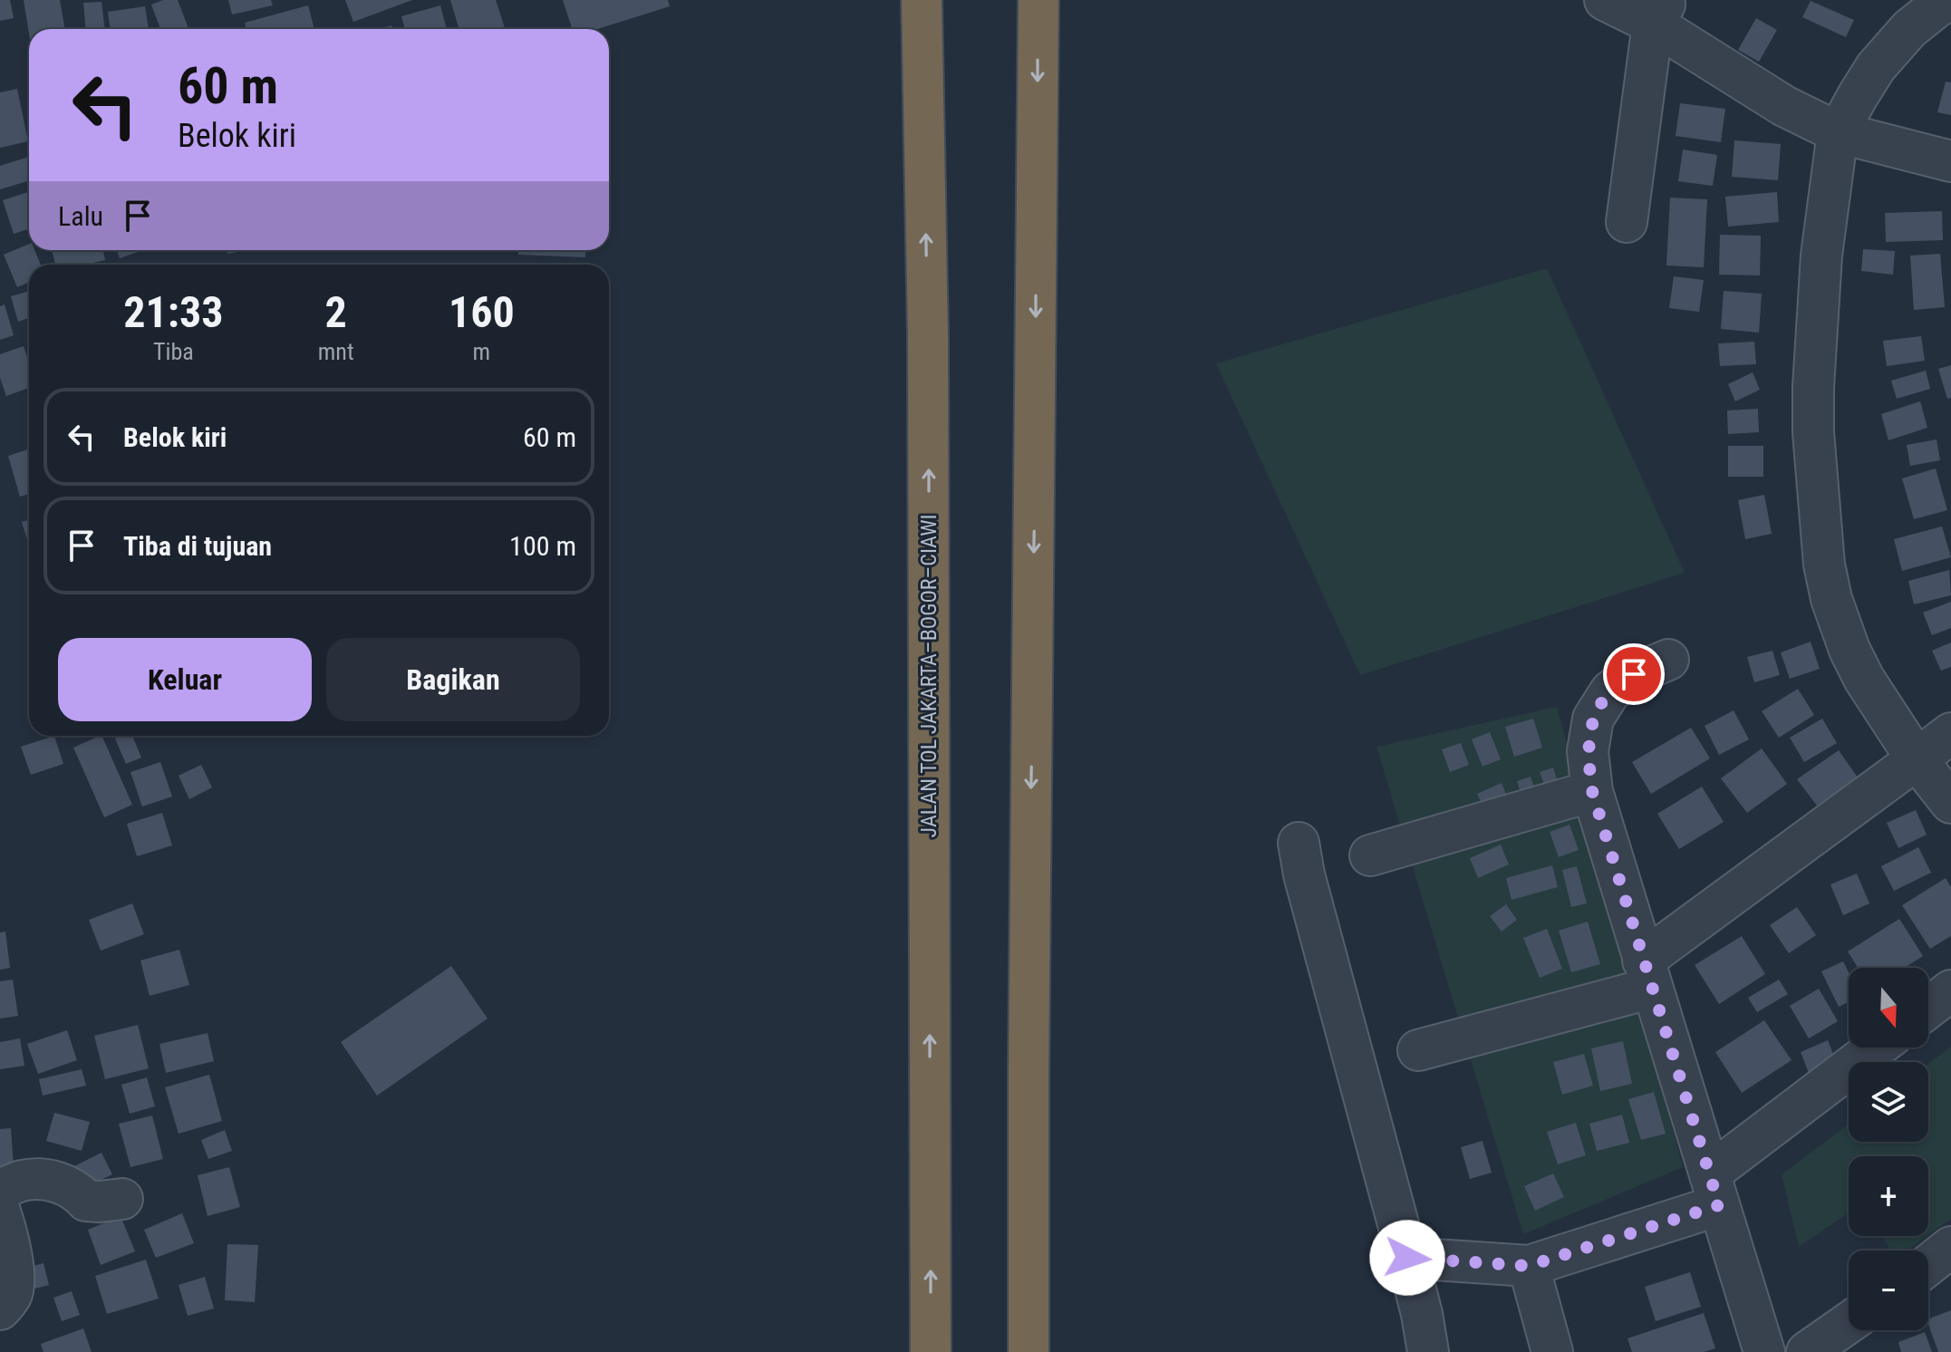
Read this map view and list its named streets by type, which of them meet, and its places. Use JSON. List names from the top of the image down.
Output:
{
  "streets": {
    "highway": ["JALAN TOL JAKARTA–BOGOR–CIAWI"]
  },
  "north": "bottom",
  "page": {
    "turn": ["60 m", "Belok kiri"],
    "then": "Lalu",
    "eta": [
      "21:33",
      "Tiba",
      "2",
      "mnt",
      "160",
      "m"
    ],
    "list": [
      {
        "name": "Belok kiri",
        "value": "60 m"
      },
      {
        "name": "Tiba di tujuan",
        "value": "100 m"
      }
    ],
    "buttons": ["Keluar", "Bagikan"],
    "map_buttons": ["+", "−"]
  }
}
